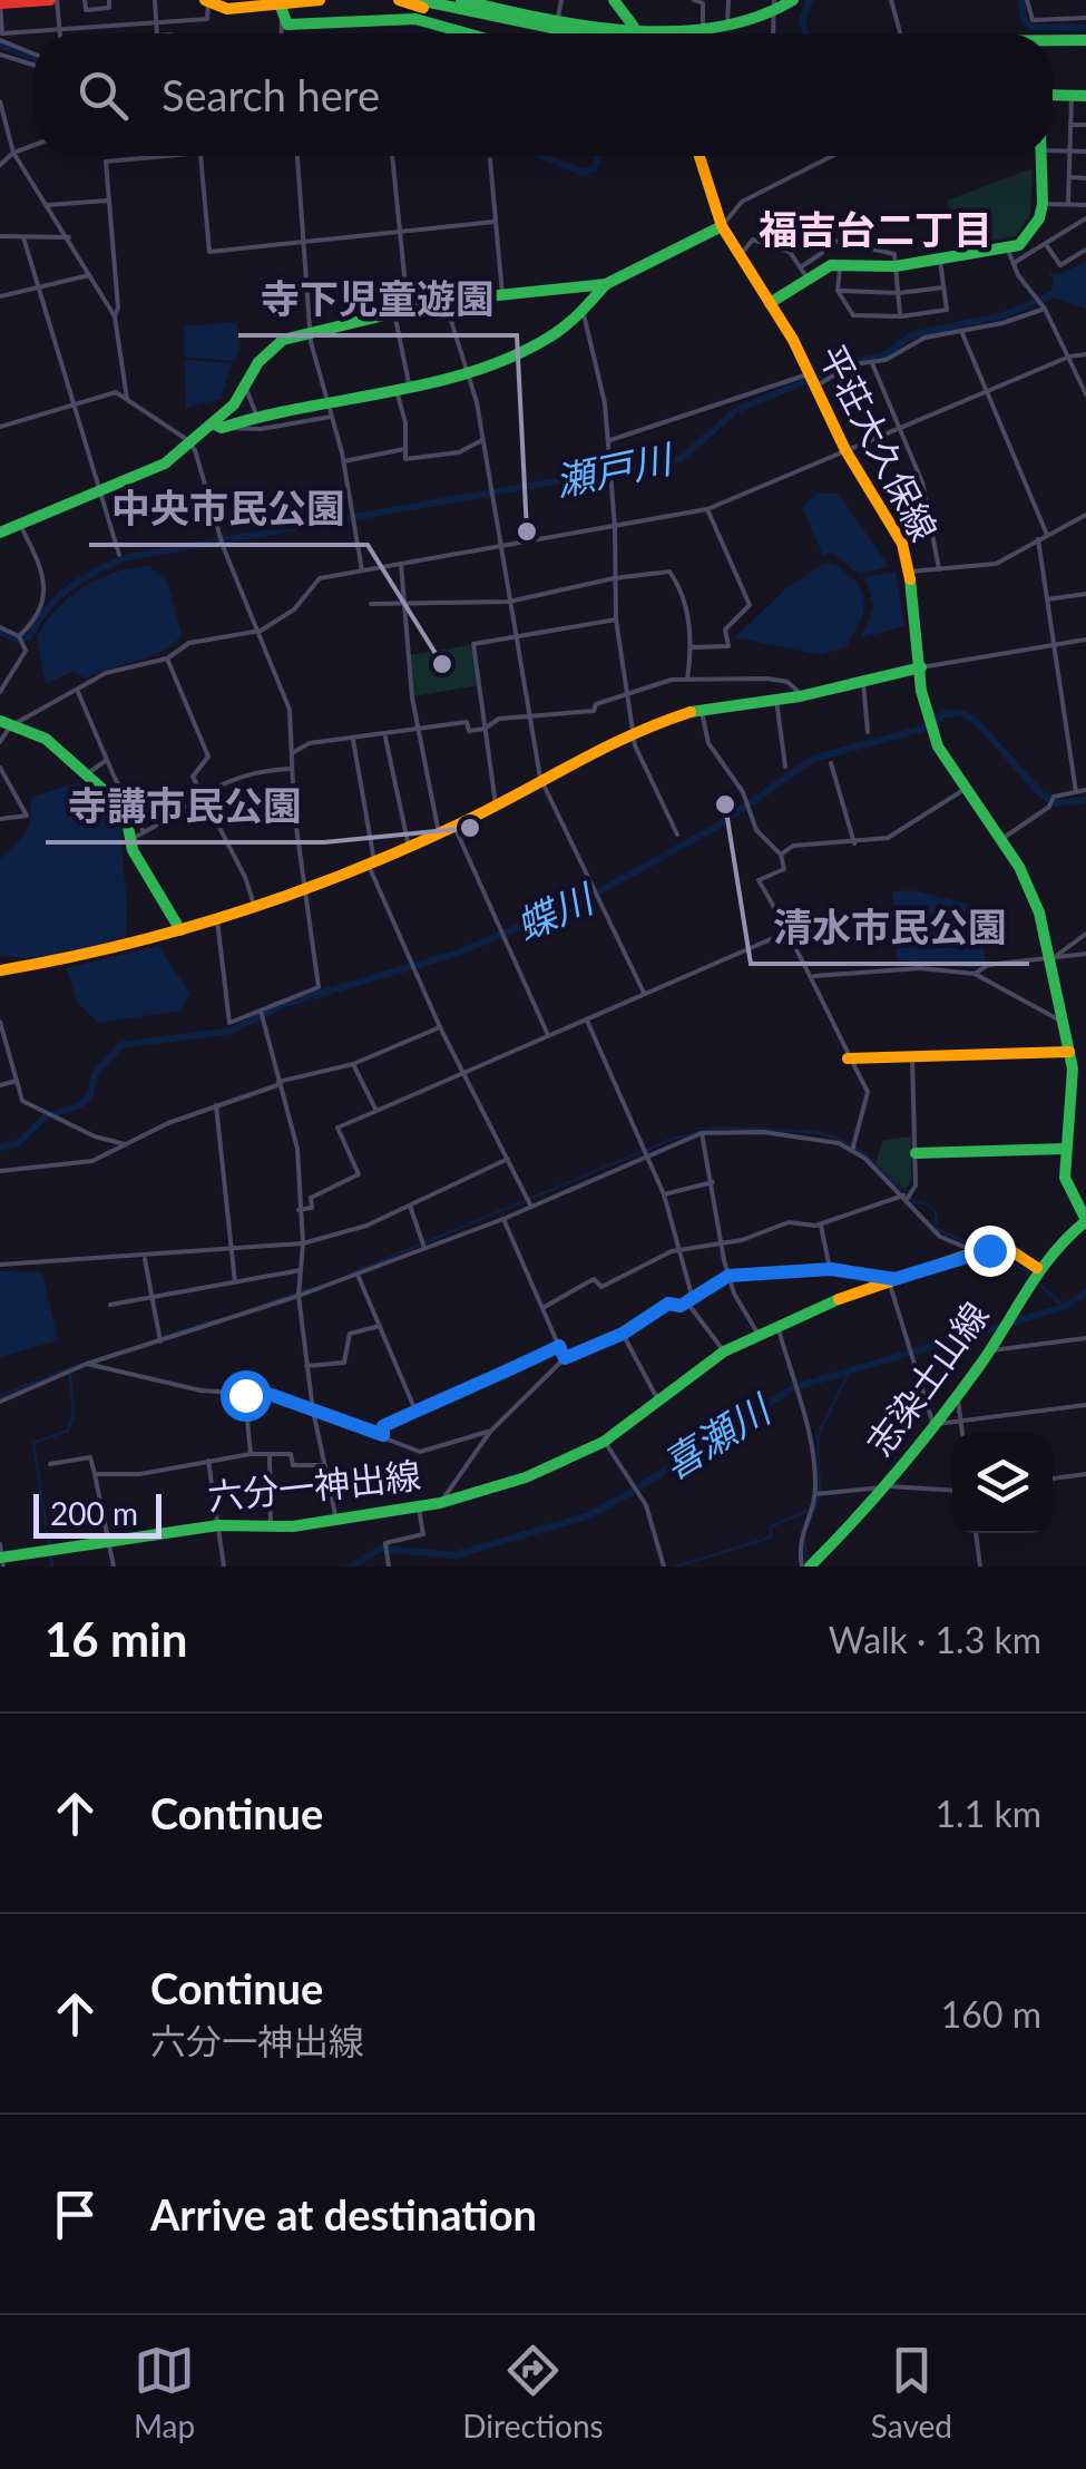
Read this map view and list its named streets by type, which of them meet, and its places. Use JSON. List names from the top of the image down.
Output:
{
  "streets": {
    "main road": ["平荘大久保線", "志染土山線", "六分一神出線"]
  },
  "crossings": [
    ["平荘大久保線", "志染土山線"]
  ],
  "districts": ["福吉台二丁目"],
  "water": ["瀬戸川", "蝶川", "喜瀬川"],
  "places": [
    "寺下児童遊園",
    "中央市民公園",
    "清水市民公園",
    "寺講市民公園"
  ],
  "scale_bar": "200 m",
  "page": {
    "search": "Search here",
    "scale": "200 m",
    "heading": ["16 min", "Walk · 1.3 km"],
    "list": [
      ["Continue", "1.1 km"],
      ["Continue", "六分一神出線", "160 m"],
      "Arrive at destination"
    ],
    "nav": ["Map", "Directions", "Saved"]
  }
}
